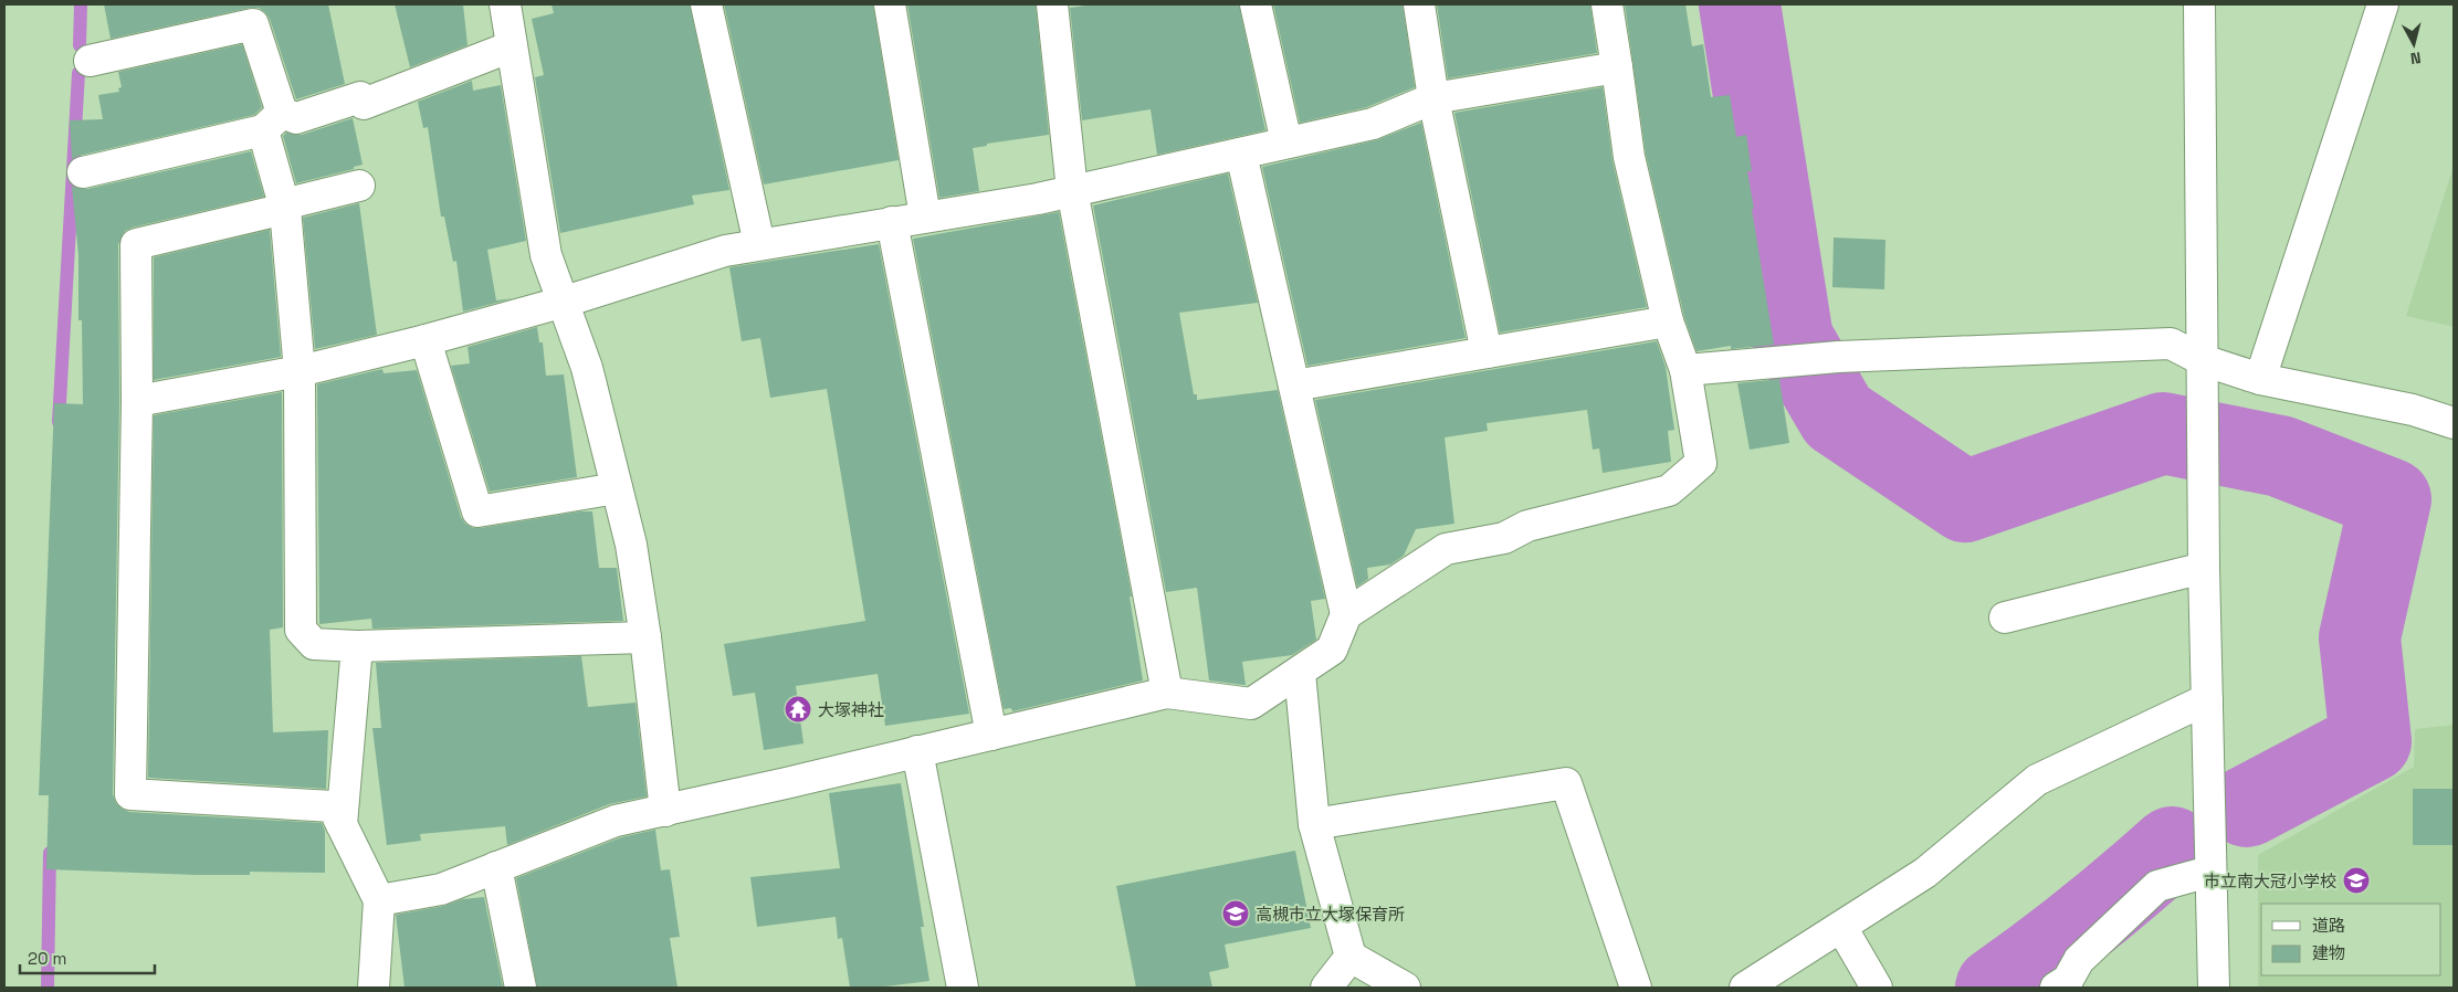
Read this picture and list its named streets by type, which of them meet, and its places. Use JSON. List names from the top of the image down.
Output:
{
  "places": {
    "temple": ["大塚神社"],
    "school or university": ["市立南大冠小学校", "高槻市立大塚保育所"]
  },
  "legend": ["道路", "建物"],
  "scale_bar": "20 m",
  "north": "bottom"
}
